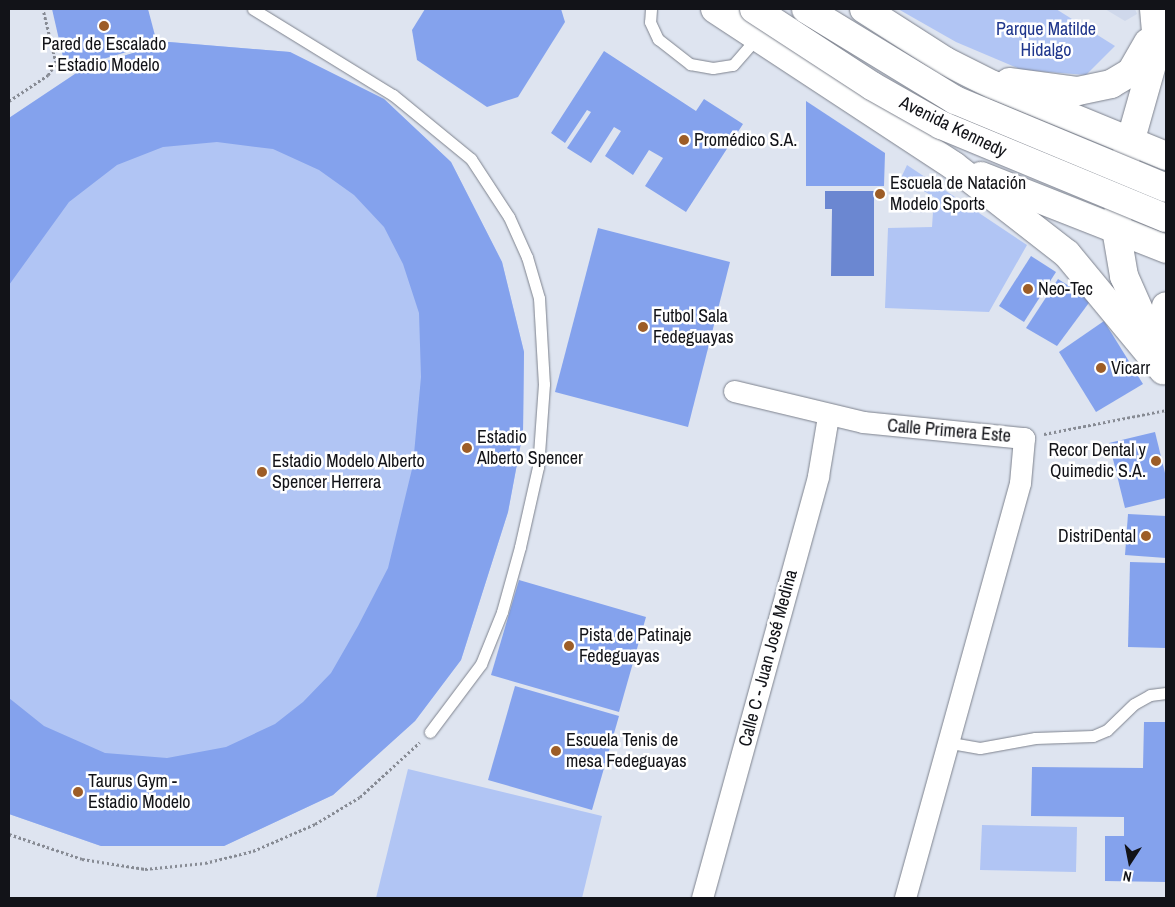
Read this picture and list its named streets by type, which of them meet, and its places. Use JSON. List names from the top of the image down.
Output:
{
  "streets": {
    "main road": ["Avenida Kennedy"],
    "street": ["Calle Primera Este", "Calle C - Juan José Medina"]
  },
  "crossings": [
    ["Calle Primera Este", "Calle C - Juan José Medina"]
  ],
  "parks": ["Parque Matilde Hidalgo"],
  "places": [
    "Pared de Escalado - Estadio Modelo",
    "Promédico S.A.",
    "Escuela de Natación Modelo Sports",
    "Neo-Tec",
    "Futbol Sala Fedeguayas",
    "Vicarr",
    "Estadio Alberto Spencer",
    "Recor Dental y Quimedic S.A.",
    "Estadio Modelo Alberto Spencer Herrera",
    "DistriDental",
    "Pista de Patinaje Fedeguayas",
    "Escuela Tenis de mesa Fedeguayas",
    "Taurus Gym - Estadio Modelo"
  ],
  "north": "bottom"
}
